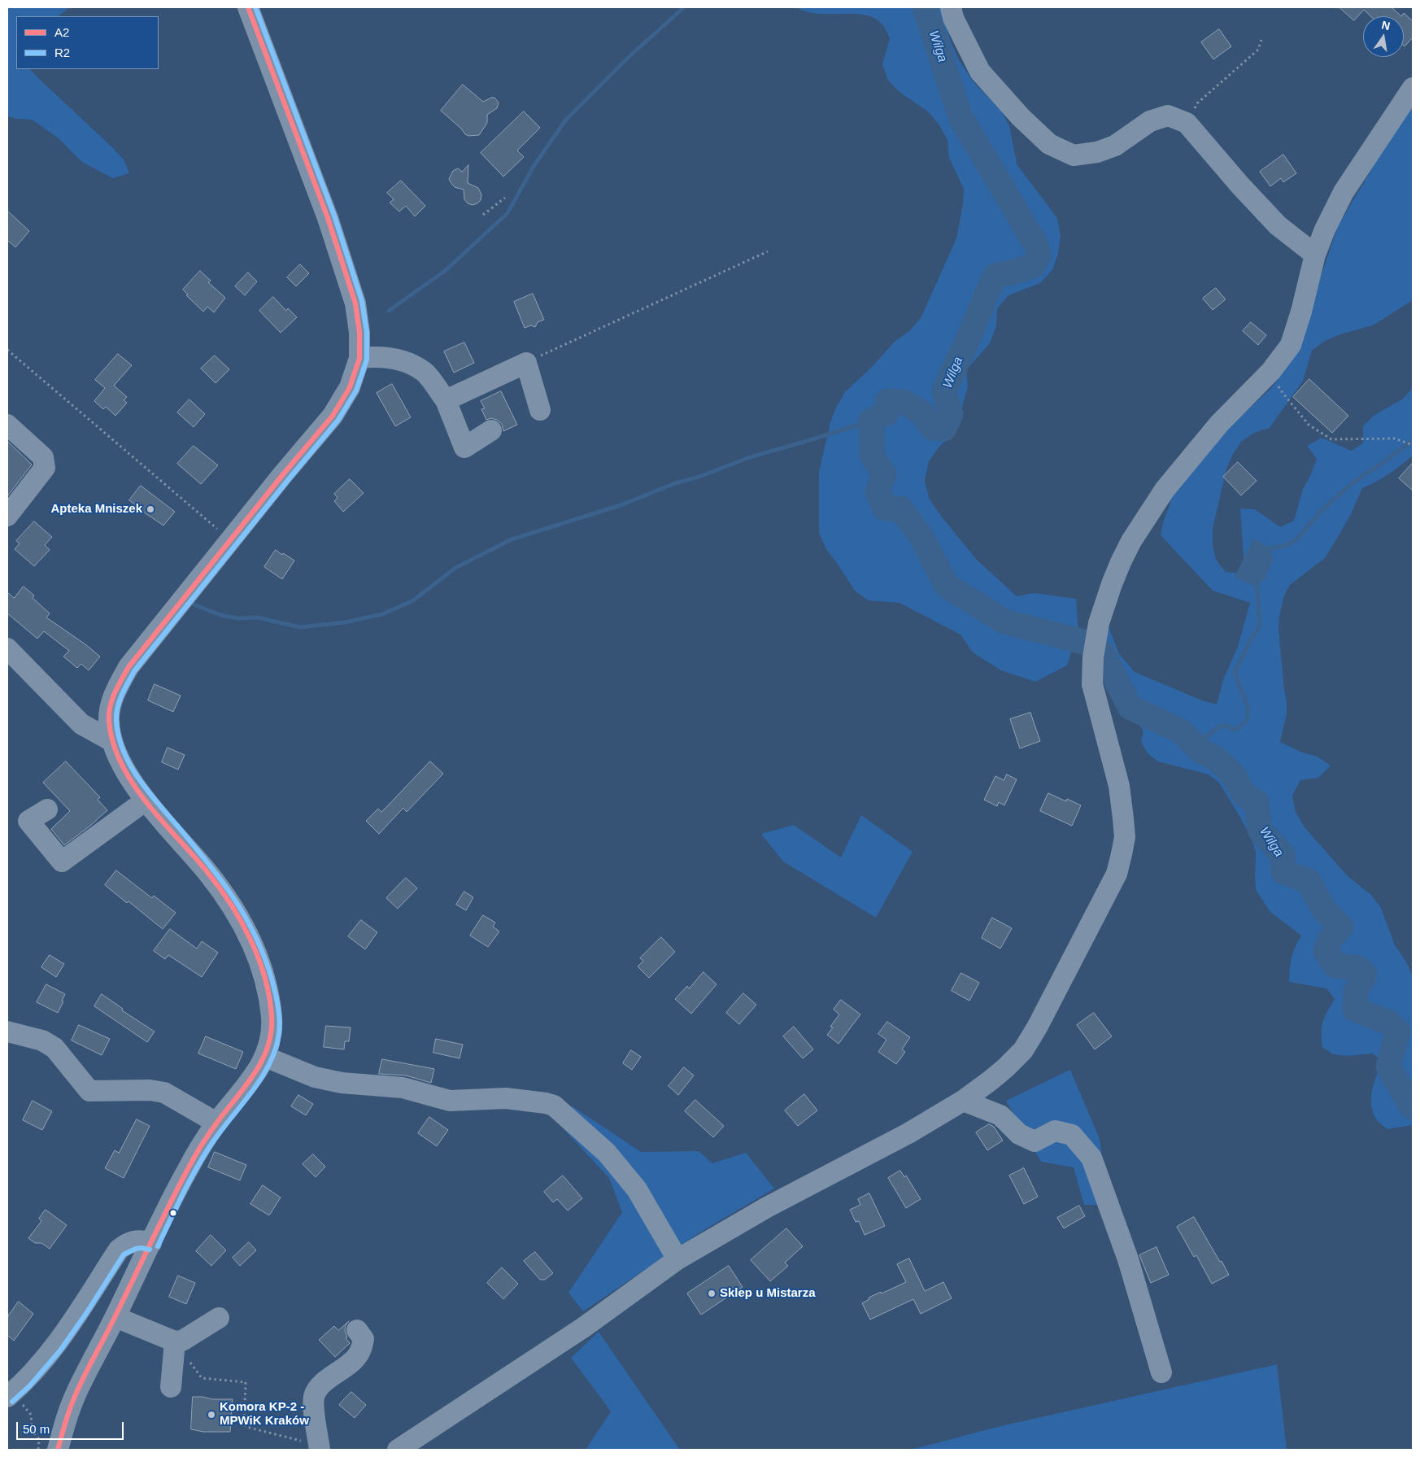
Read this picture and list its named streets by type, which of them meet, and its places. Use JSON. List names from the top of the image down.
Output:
{
  "water": ["Wilga"],
  "places": ["Apteka Mniszek", "Sklep u Mistarza", "Komora KP-2 - MPWiK Kraków"],
  "lines": ["transit line A2", "transit line R2"],
  "legend": ["A2", "R2"],
  "scale_bar": "50 m",
  "north": "top"
}
